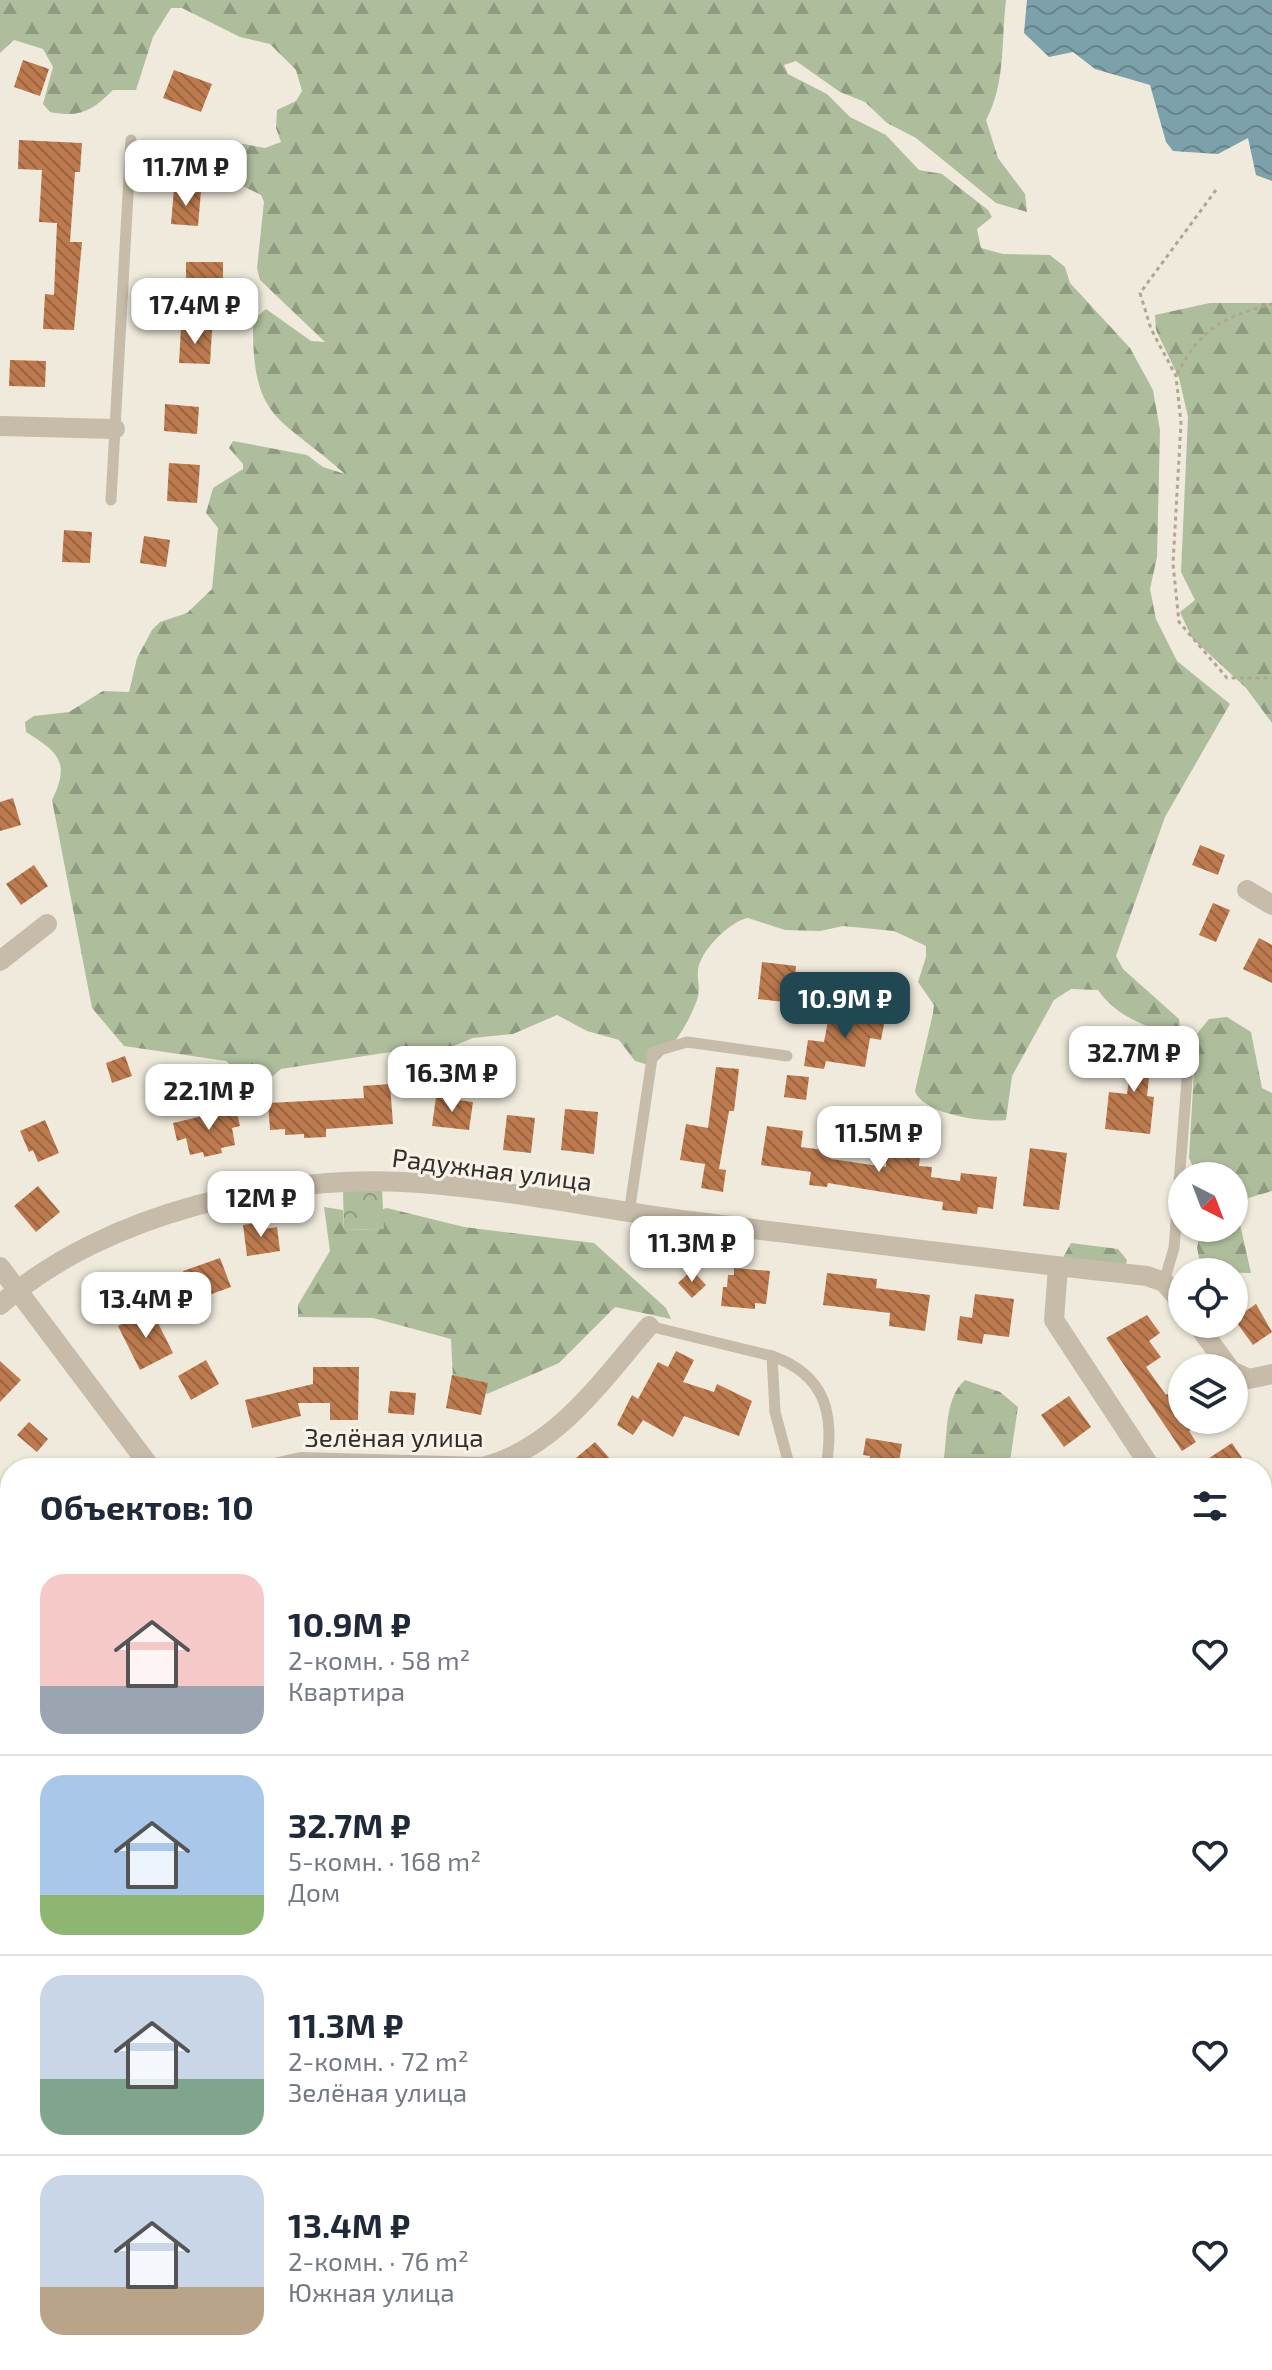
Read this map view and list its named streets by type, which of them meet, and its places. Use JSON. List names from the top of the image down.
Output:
{
  "streets": {
    "street": ["Радужная улица", "Зелёная улица"]
  },
  "north": "bottom right",
  "page": {
    "price": [
      "11.7M ₽",
      "17.4M ₽",
      "10.9M ₽",
      "32.7M ₽",
      "16.3M ₽",
      "22.1M ₽",
      "11.5M ₽",
      "12M ₽",
      "11.3M ₽",
      "13.4M ₽"
    ],
    "heading": "Объектов: 10",
    "list": [
      {
        "name": "10.9M ₽",
        "note": "2-комн. · 58 m² · Квартира"
      },
      {
        "name": "32.7M ₽",
        "note": "5-комн. · 168 m² · Дом"
      },
      {
        "name": "11.3M ₽",
        "note": "2-комн. · 72 m² · Зелёная улица"
      },
      {
        "name": "13.4M ₽",
        "note": "2-комн. · 76 m² · Южная улица"
      }
    ]
  }
}
